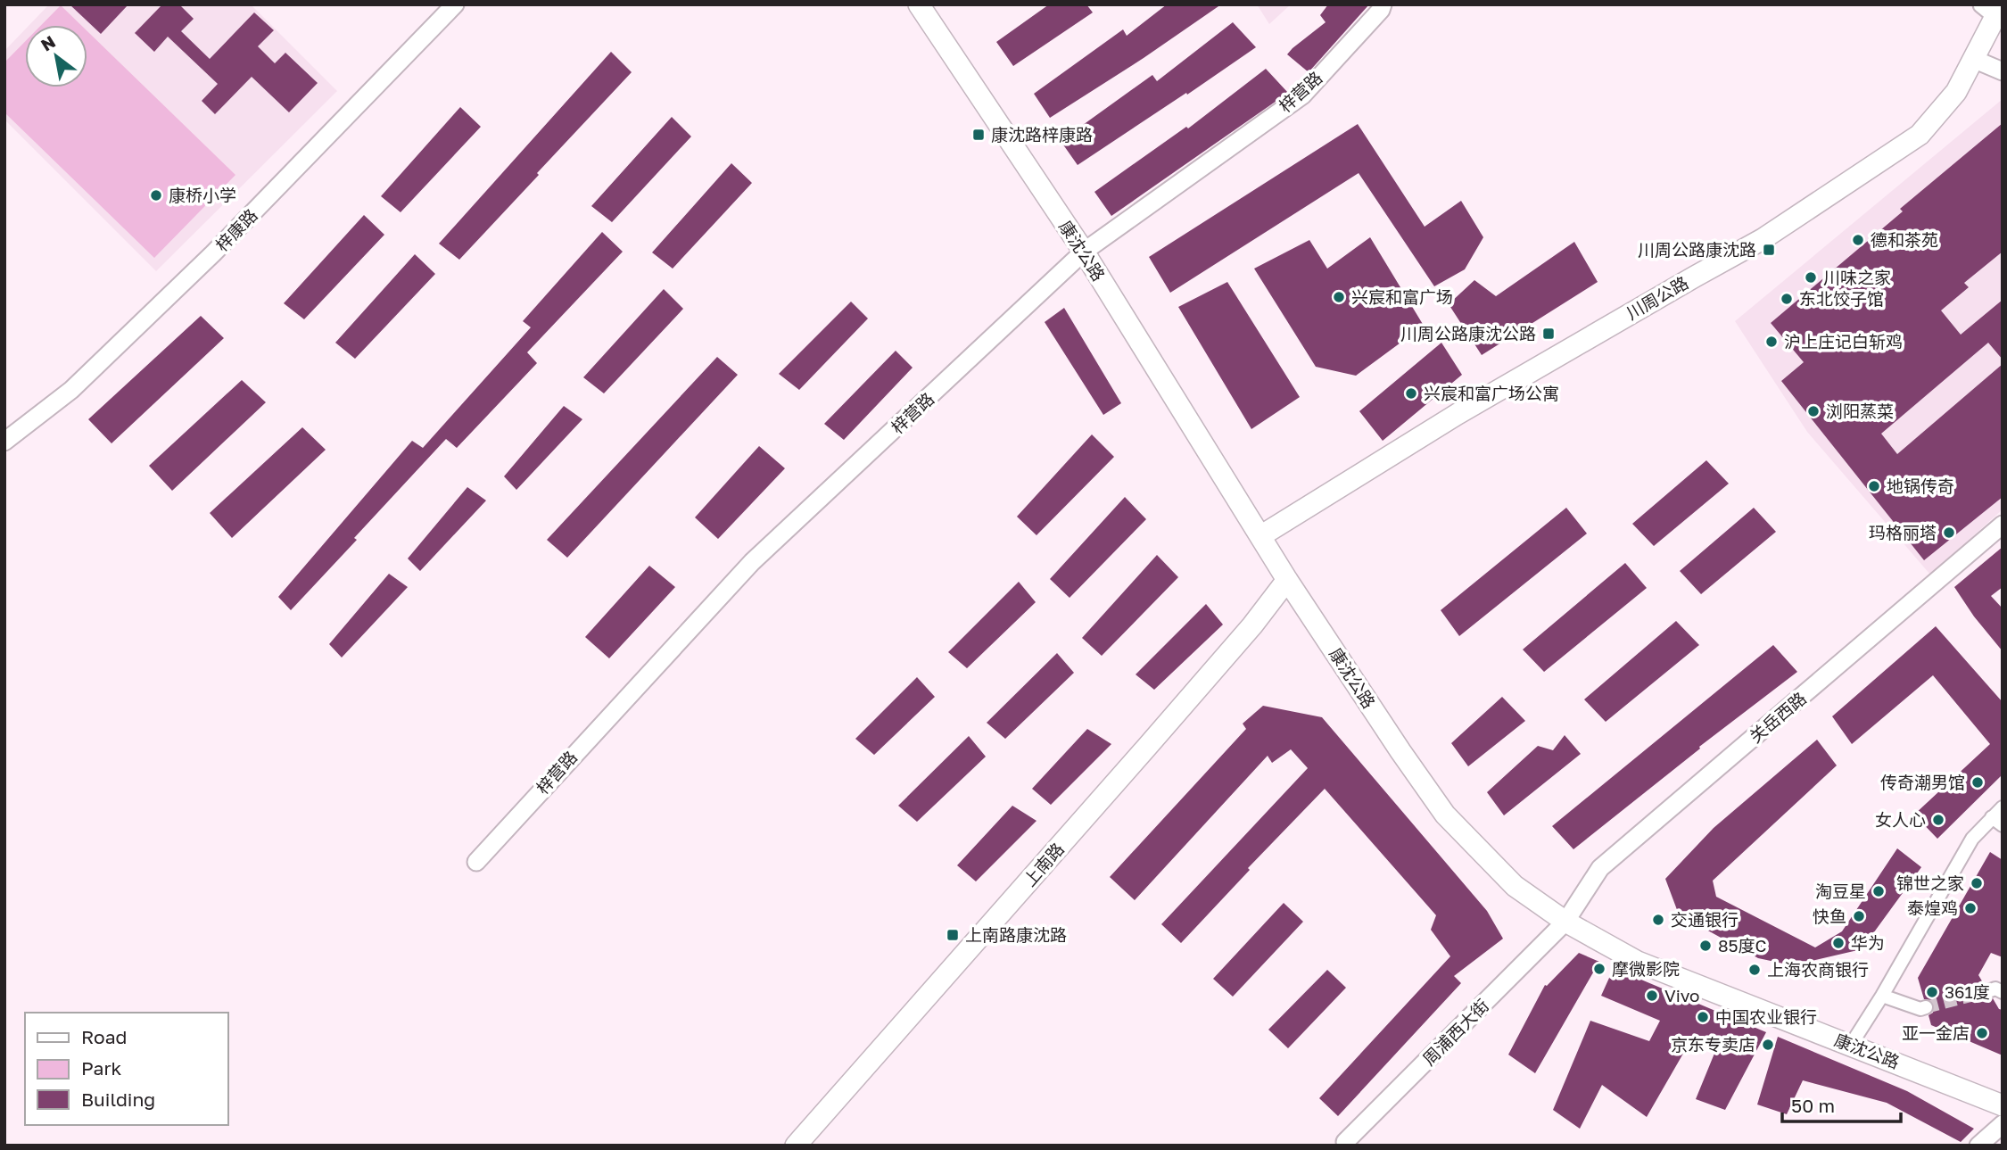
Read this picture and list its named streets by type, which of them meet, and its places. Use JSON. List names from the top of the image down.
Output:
{
  "streets": {
    "street": [
      "梓营路",
      "梓康路",
      "康沈公路",
      "川周公路",
      "关岳西路",
      "上南路",
      "周浦西大街"
    ]
  },
  "crossings": [
    ["梓营路", "康沈公路"],
    ["康沈公路", "川周公路"],
    ["康沈公路", "关岳西路"],
    ["康沈公路", "上南路"],
    ["康沈公路", "周浦西大街"],
    ["关岳西路", "周浦西大街"]
  ],
  "places": {
    "transit": [
      "康沈路梓康路",
      "川周公路康沈路",
      "川周公路康沈公路",
      "上南路康沈路"
    ],
    "other": [
      "康桥小学",
      "德和茶苑",
      "川味之家",
      "兴宸和富广场",
      "东北饺子馆",
      "沪上庄记白斩鸡",
      "兴宸和富广场公寓",
      "浏阳蒸菜",
      "地锅传奇",
      "玛格丽塔",
      "传奇潮男馆",
      "女人心",
      "锦世之家",
      "淘豆星",
      "泰煌鸡",
      "快鱼",
      "交通银行",
      "华为",
      "85度C",
      "摩微影院",
      "上海农商银行",
      "361度",
      "Vivo",
      "中国农业银行",
      "亚一金店",
      "京东专卖店"
    ]
  },
  "legend": ["Road", "Park", "Building"],
  "scale_bar": "50 m",
  "north": "top left"
}
